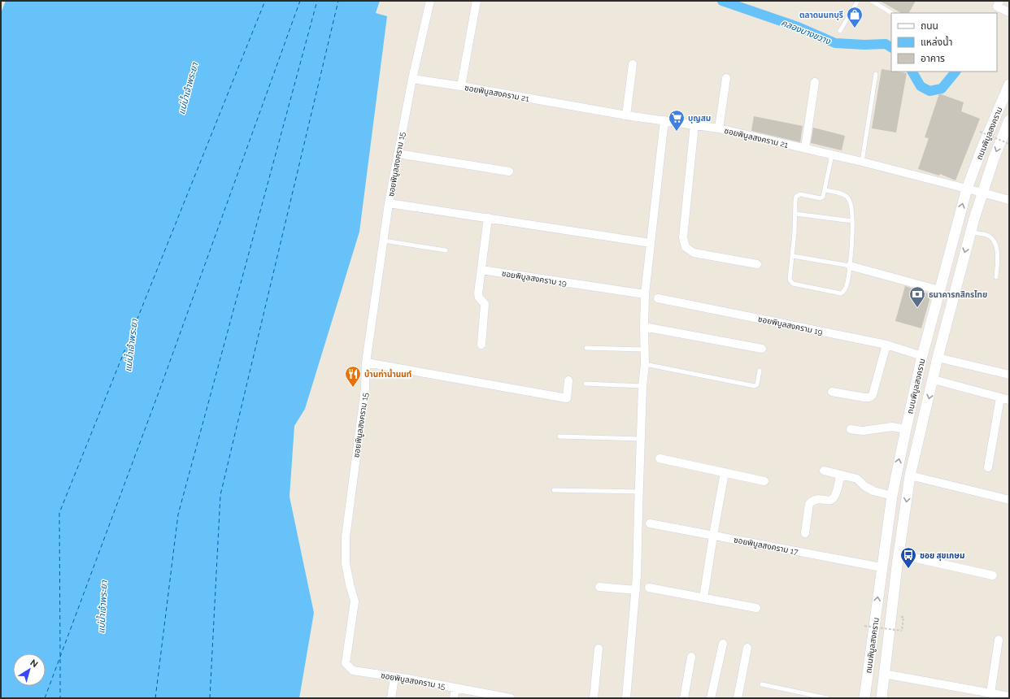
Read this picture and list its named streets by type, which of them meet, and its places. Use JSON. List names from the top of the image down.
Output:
{
  "streets": {
    "main road": ["ถนนพิบูลสงคราม"],
    "street": [
      "ซอยพิบูลสงคราม 21",
      "ซอยพิบูลสงคราม 15",
      "ซอยพิบูลสงคราม 19",
      "ซอยพิบูลสงคราม 17"
    ]
  },
  "crossings": [
    ["ซอยพิบูลสงคราม 21", "ถนนพิบูลสงคราม"],
    ["ซอยพิบูลสงคราม 21", "ซอยพิบูลสงคราม 15"],
    ["ถนนพิบูลสงคราม", "ซอยพิบูลสงคราม 19"],
    ["ถนนพิบูลสงคราม", "ซอยพิบูลสงคราม 17"]
  ],
  "water": ["คลองบางขวาง", "แม่น้ำเจ้าพระยา"],
  "places": {
    "shop": ["ตลาดนนทบุรี"],
    "supermarket": ["บุญสม"],
    "bank": ["ธนาคารกสิกรไทย"],
    "restaurant": ["บ้านท่าน้ำนนท์"],
    "bus stop": ["ซอย สุขเกษม"]
  },
  "legend": ["ถนน", "แหล่งน้ำ", "อาคาร"],
  "north": "top right"
}
